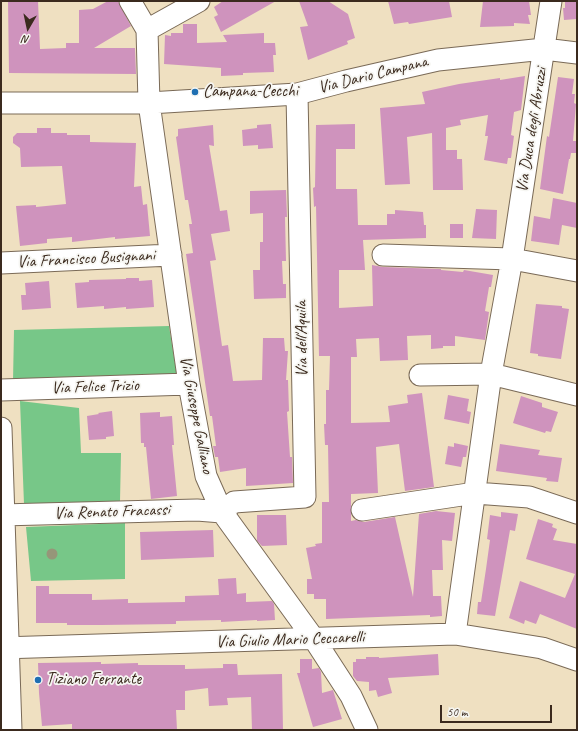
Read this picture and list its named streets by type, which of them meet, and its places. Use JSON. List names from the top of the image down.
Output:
{
  "streets": {
    "street": [
      "Via Dario Campana",
      "Via Duca degli Abruzzi",
      "Via Francisco Busignani",
      "Via dell'Aquila",
      "Via Felice Trizio",
      "Via Giuseppe Galliano",
      "Via Renato Fracassi",
      "Via Giulio Mario Ceccarelli"
    ]
  },
  "crossings": [
    ["Via Dario Campana", "Via Duca degli Abruzzi"],
    ["Via Dario Campana", "Via dell'Aquila"],
    ["Via Dario Campana", "Via Giuseppe Galliano"],
    ["Via Duca degli Abruzzi", "Via Giulio Mario Ceccarelli"],
    ["Via Francisco Busignani", "Via Giuseppe Galliano"],
    ["Via dell'Aquila", "Via Giuseppe Galliano"],
    ["Via dell'Aquila", "Via Renato Fracassi"],
    ["Via Felice Trizio", "Via Giuseppe Galliano"],
    ["Via Giuseppe Galliano", "Via Renato Fracassi"],
    ["Via Giuseppe Galliano", "Via Giulio Mario Ceccarelli"]
  ],
  "places": ["Campana-Cecchi", "Tiziano Ferrante"],
  "scale_bar": "50 m",
  "north": "bottom"
}
